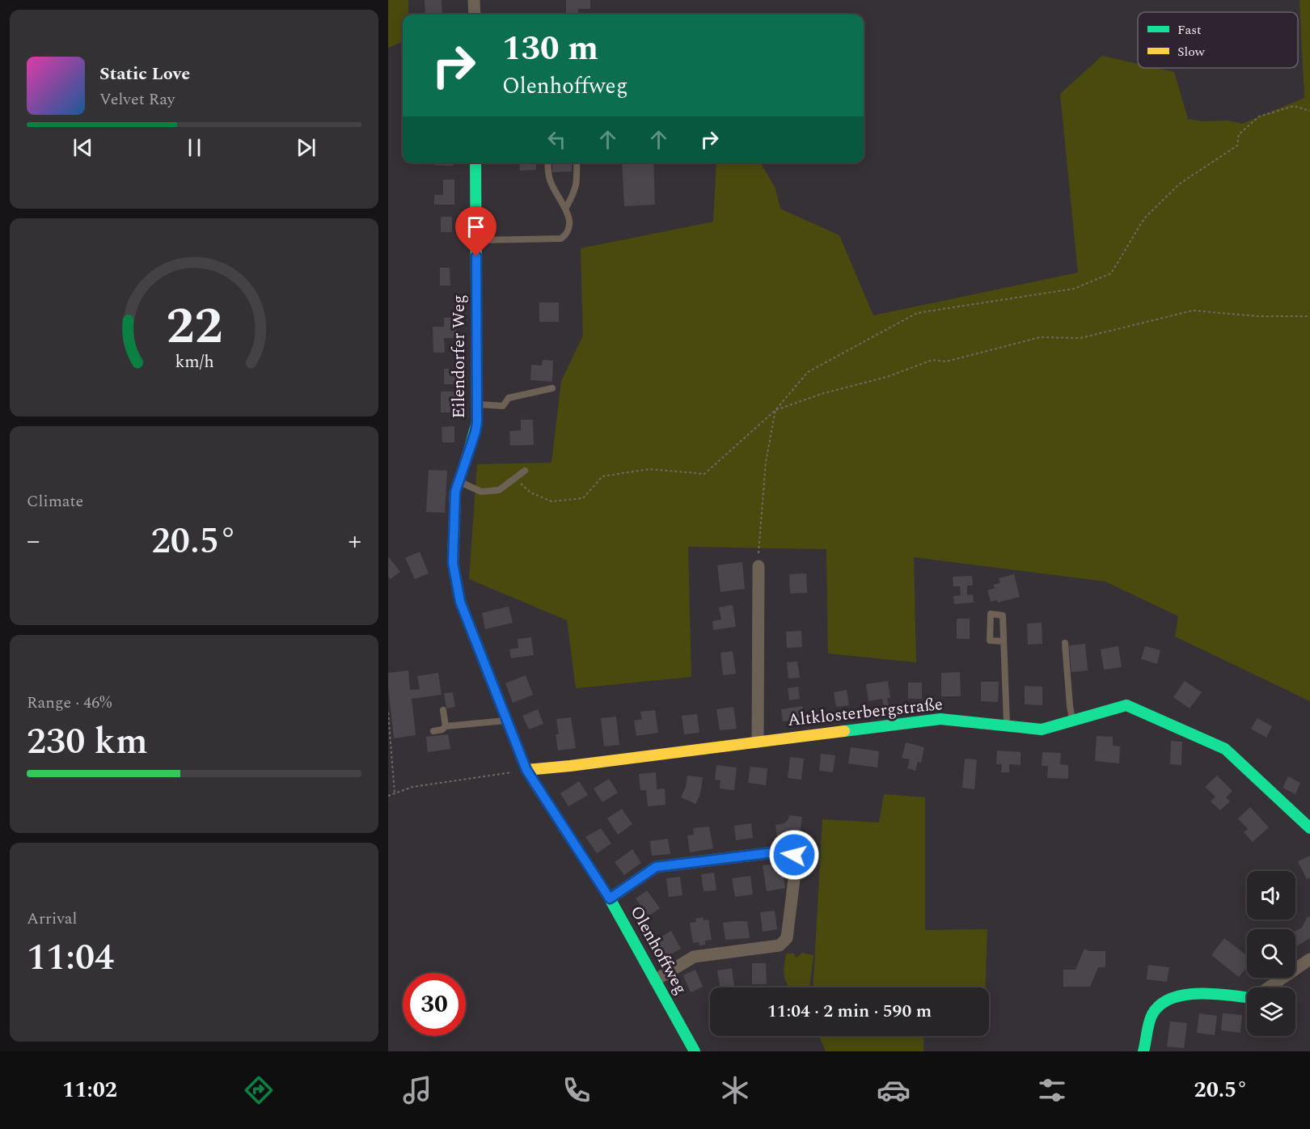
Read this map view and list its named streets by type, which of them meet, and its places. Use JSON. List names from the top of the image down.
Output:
{
  "streets": {
    "street": ["Eilendorfer Weg", "Altklosterbergstraße", "Olenhoffweg"]
  },
  "crossings": [
    ["Eilendorfer Weg", "Altklosterbergstraße"],
    ["Eilendorfer Weg", "Olenhoffweg"],
    ["Altklosterbergstraße", "Olenhoffweg"]
  ],
  "legend": ["Fast", "Slow"],
  "page": {
    "turn": ["130 m", "Olenhoffweg"],
    "song": ["Static Love", "Velvet Ray"],
    "tile": [
      "Climate",
      ["Range · 46%", "230 km"],
      ["Arrival", "11:04"]
    ],
    "heat": ["−", "20.5°", "+"],
    "limit": "30",
    "trip": "11:04 · 2 min · 590 m",
    "tabs": ["11:02", "20.5°"],
    "gauge": ["22", "km/h"]
  }
}
